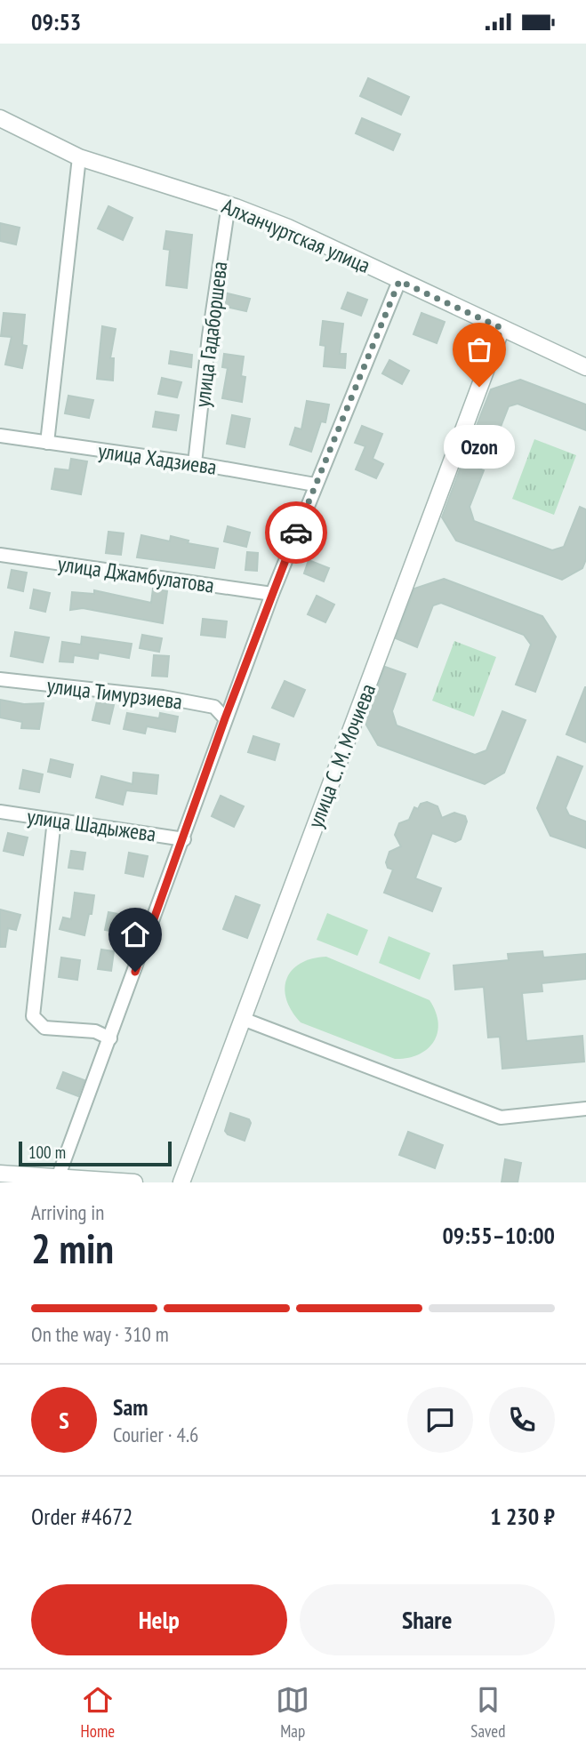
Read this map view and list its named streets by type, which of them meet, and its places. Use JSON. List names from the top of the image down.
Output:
{
  "streets": {
    "street": [
      "Алханчуртская улица",
      "улица Гадаборшева",
      "улица Хадзиева",
      "улица Джамбулатова",
      "улица Тимурзиева",
      "улица С. М. Мочиева",
      "улица Шадыжева"
    ]
  },
  "crossings": [
    ["Алханчуртская улица", "улица Гадаборшева"],
    ["Алханчуртская улица", "улица С. М. Мочиева"],
    ["улица Гадаборшева", "улица Хадзиева"]
  ],
  "places": ["Ozon"],
  "scale_bar": "100 m",
  "page": {
    "status": "09:53",
    "bubble": "Ozon",
    "scale": "100 m",
    "heading": ["2 min", "Arriving in", "09:55–10:00"],
    "panel": [
      "Sam",
      "Courier · 4.6",
      "Order #4672",
      "1 230 ₽"
    ],
    "bar": "On the way · 310 m",
    "round": "S",
    "buttons": ["Help", "Share"],
    "tabs": ["Home", "Map", "Saved"]
  }
}
